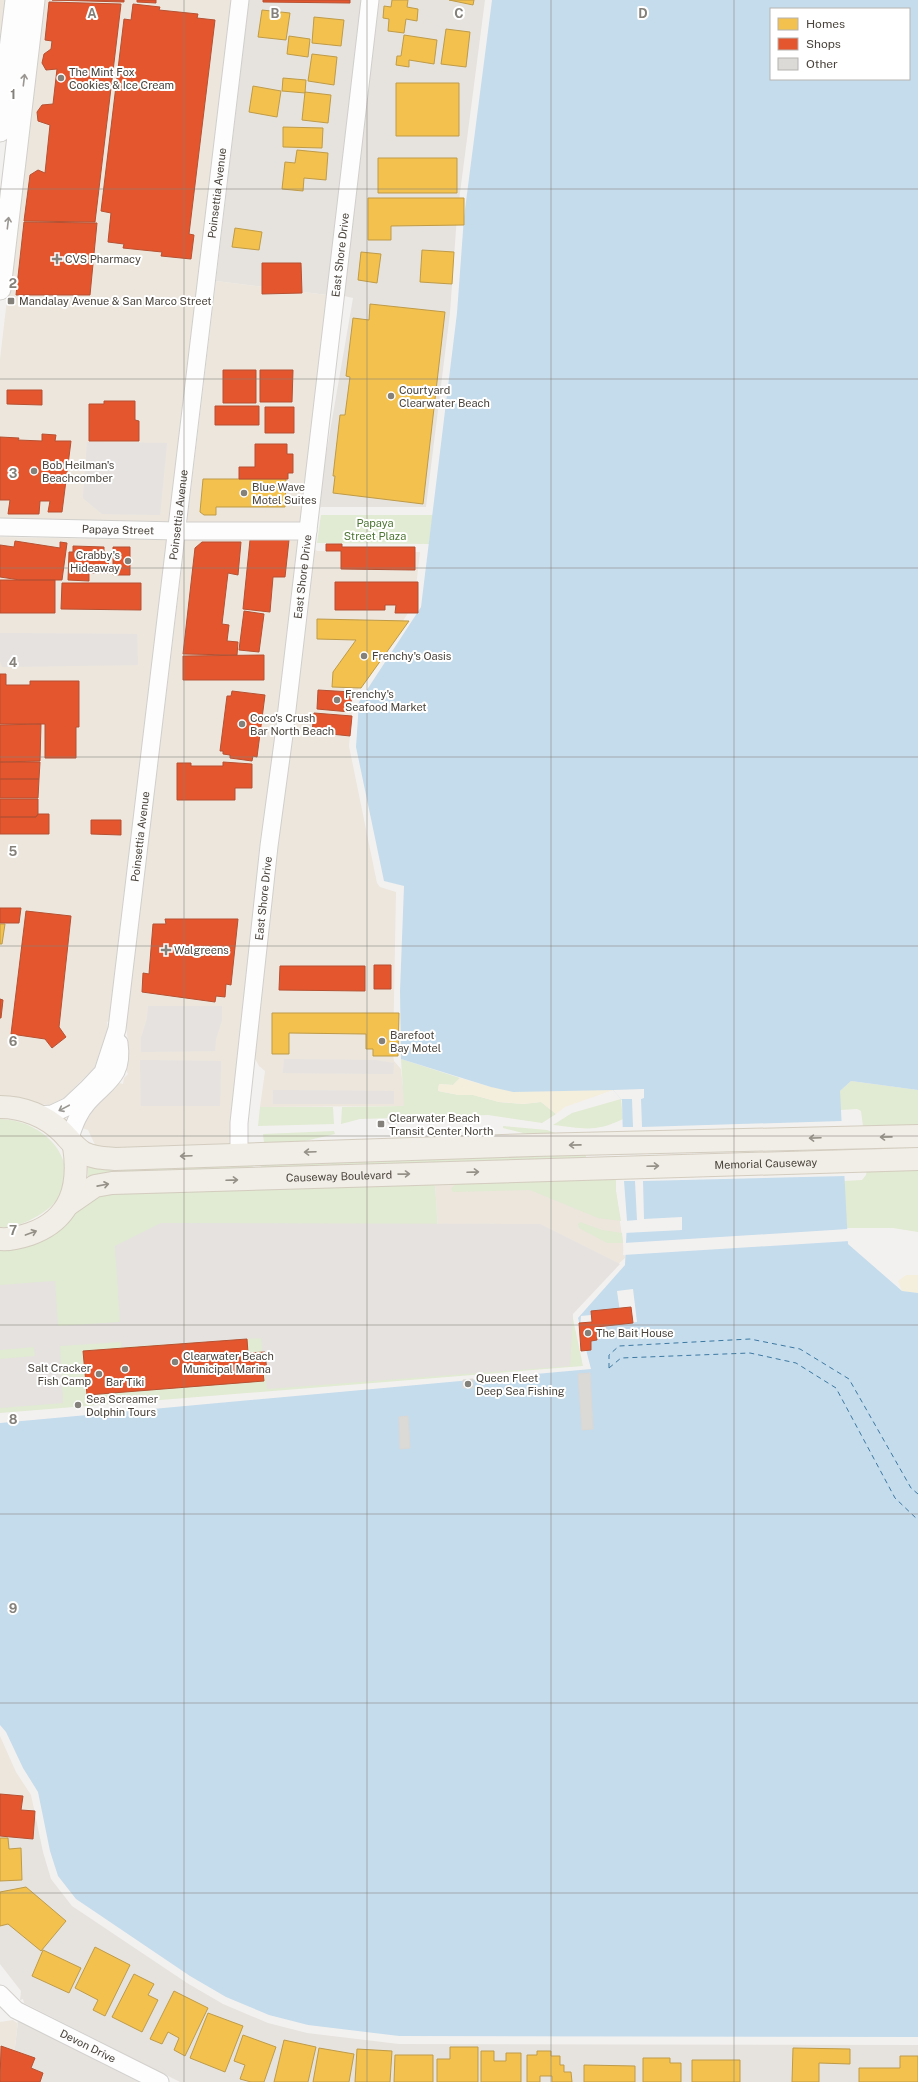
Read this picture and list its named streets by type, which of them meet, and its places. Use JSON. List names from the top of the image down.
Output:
{
  "streets": {
    "main road": ["Memorial Causeway", "Causeway Boulevard"],
    "street": [
      "Poinsettia Avenue",
      "East Shore Drive",
      "Papaya Street",
      "Devon Drive"
    ]
  },
  "crossings": [
    ["Poinsettia Avenue", "Papaya Street"],
    ["East Shore Drive", "Papaya Street"],
    ["East Shore Drive", "Memorial Causeway"],
    ["Memorial Causeway", "Causeway Boulevard"]
  ],
  "parks": ["Papaya Street Plaza"],
  "places": {
    "other": [
      "The Mint Fox Cookies & Ice Cream",
      "Courtyard Clearwater Beach",
      "Bob Heilman's Beachcomber",
      "Blue Wave Motel Suites",
      "Crabby's Hideaway",
      "Frenchy's Oasis",
      "Frenchy's Seafood Market",
      "Coco's Crush Bar North Beach",
      "Barefoot Bay Motel",
      "The Bait House",
      "Clearwater Beach Municipal Marina",
      "Bar Tiki",
      "Salt Cracker Fish Camp",
      "Queen Fleet Deep Sea Fishing",
      "Sea Screamer Dolphin Tours"
    ],
    "health": ["CVS Pharmacy", "Walgreens"],
    "transit": ["Mandalay Avenue & San Marco Street", "Clearwater Beach Transit Center North"]
  },
  "legend": ["Homes", "Shops", "Other"],
  "grid": {
    "columns": [
      "A",
      "B",
      "C",
      "D"
    ],
    "rows": [
      "1",
      "2",
      "3",
      "4",
      "5",
      "6",
      "7",
      "8",
      "9"
    ]
  }
}
